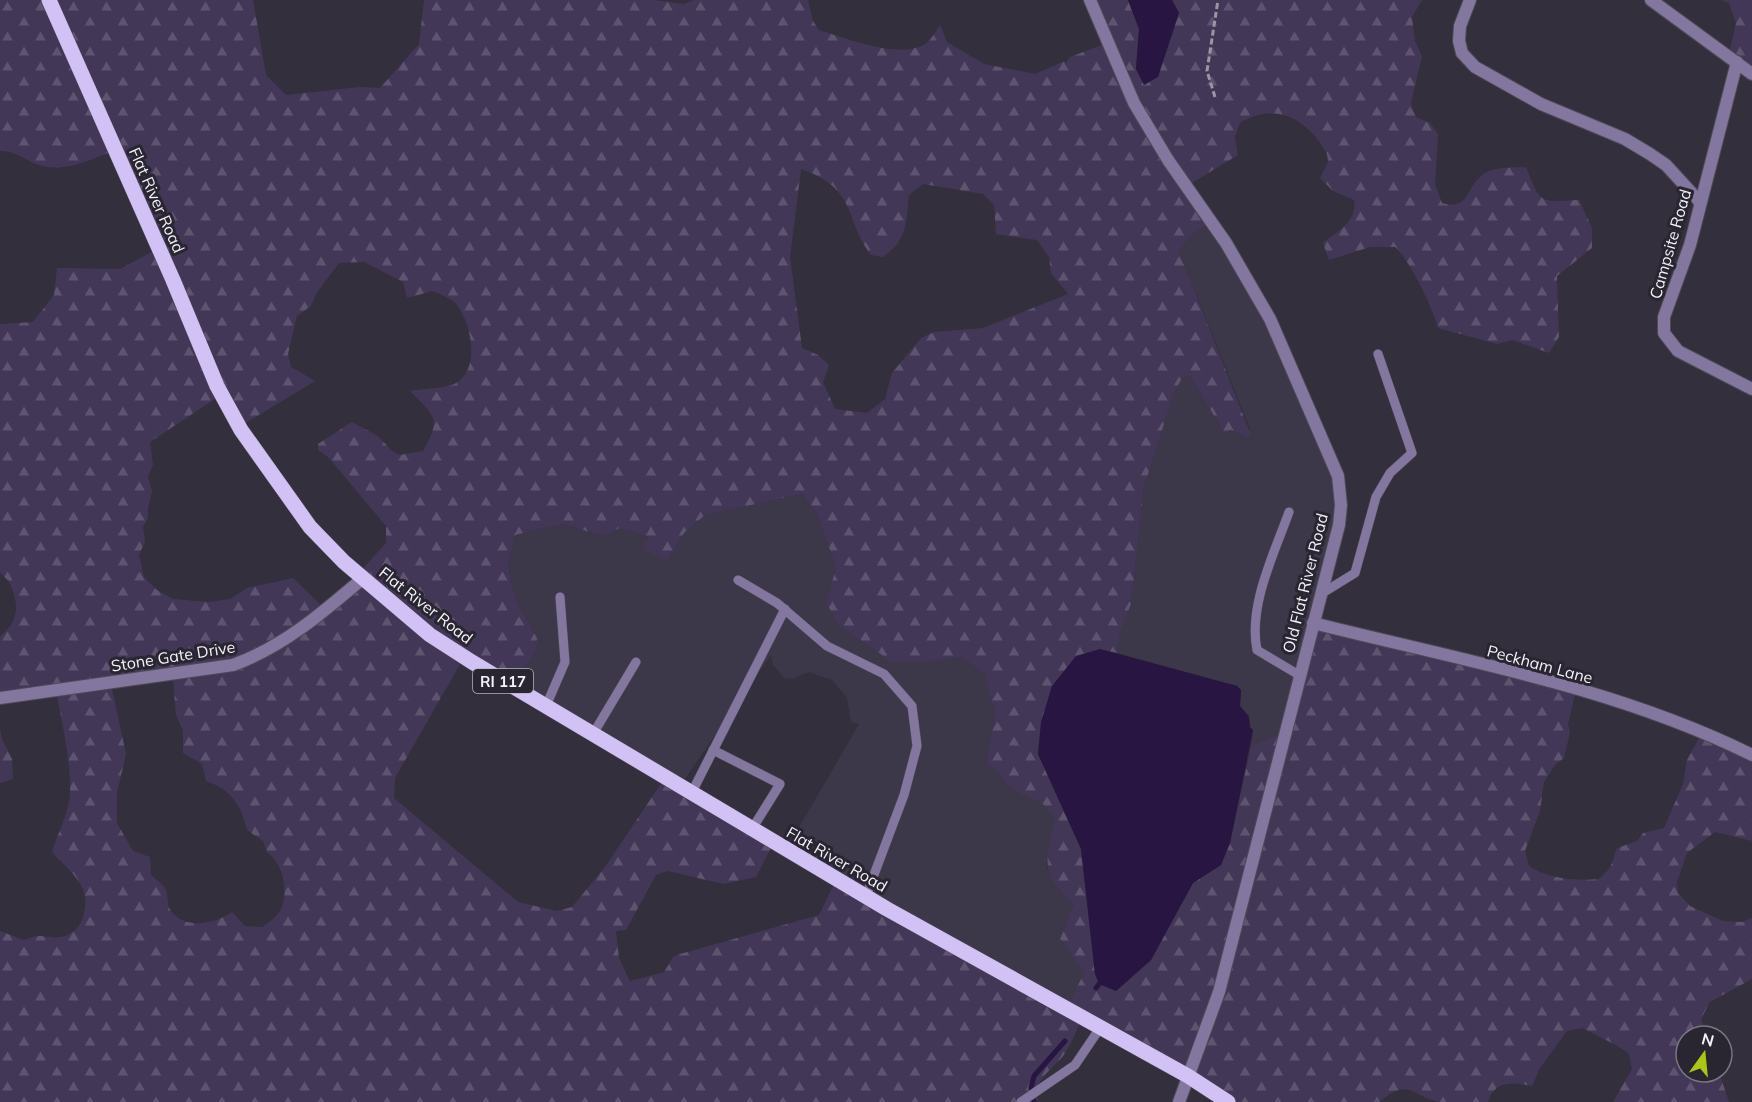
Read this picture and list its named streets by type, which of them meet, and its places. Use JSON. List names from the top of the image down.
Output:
{
  "streets": {
    "main road": ["Flat River Road", "RI 117"],
    "street": [
      "Campsite Road",
      "Old Flat River Road",
      "Stone Gate Drive",
      "Peckham Lane"
    ]
  },
  "crossings": [
    ["Flat River Road", "Old Flat River Road"],
    ["Flat River Road", "Stone Gate Drive"],
    ["Old Flat River Road", "Peckham Lane"]
  ],
  "north": "top"
}
